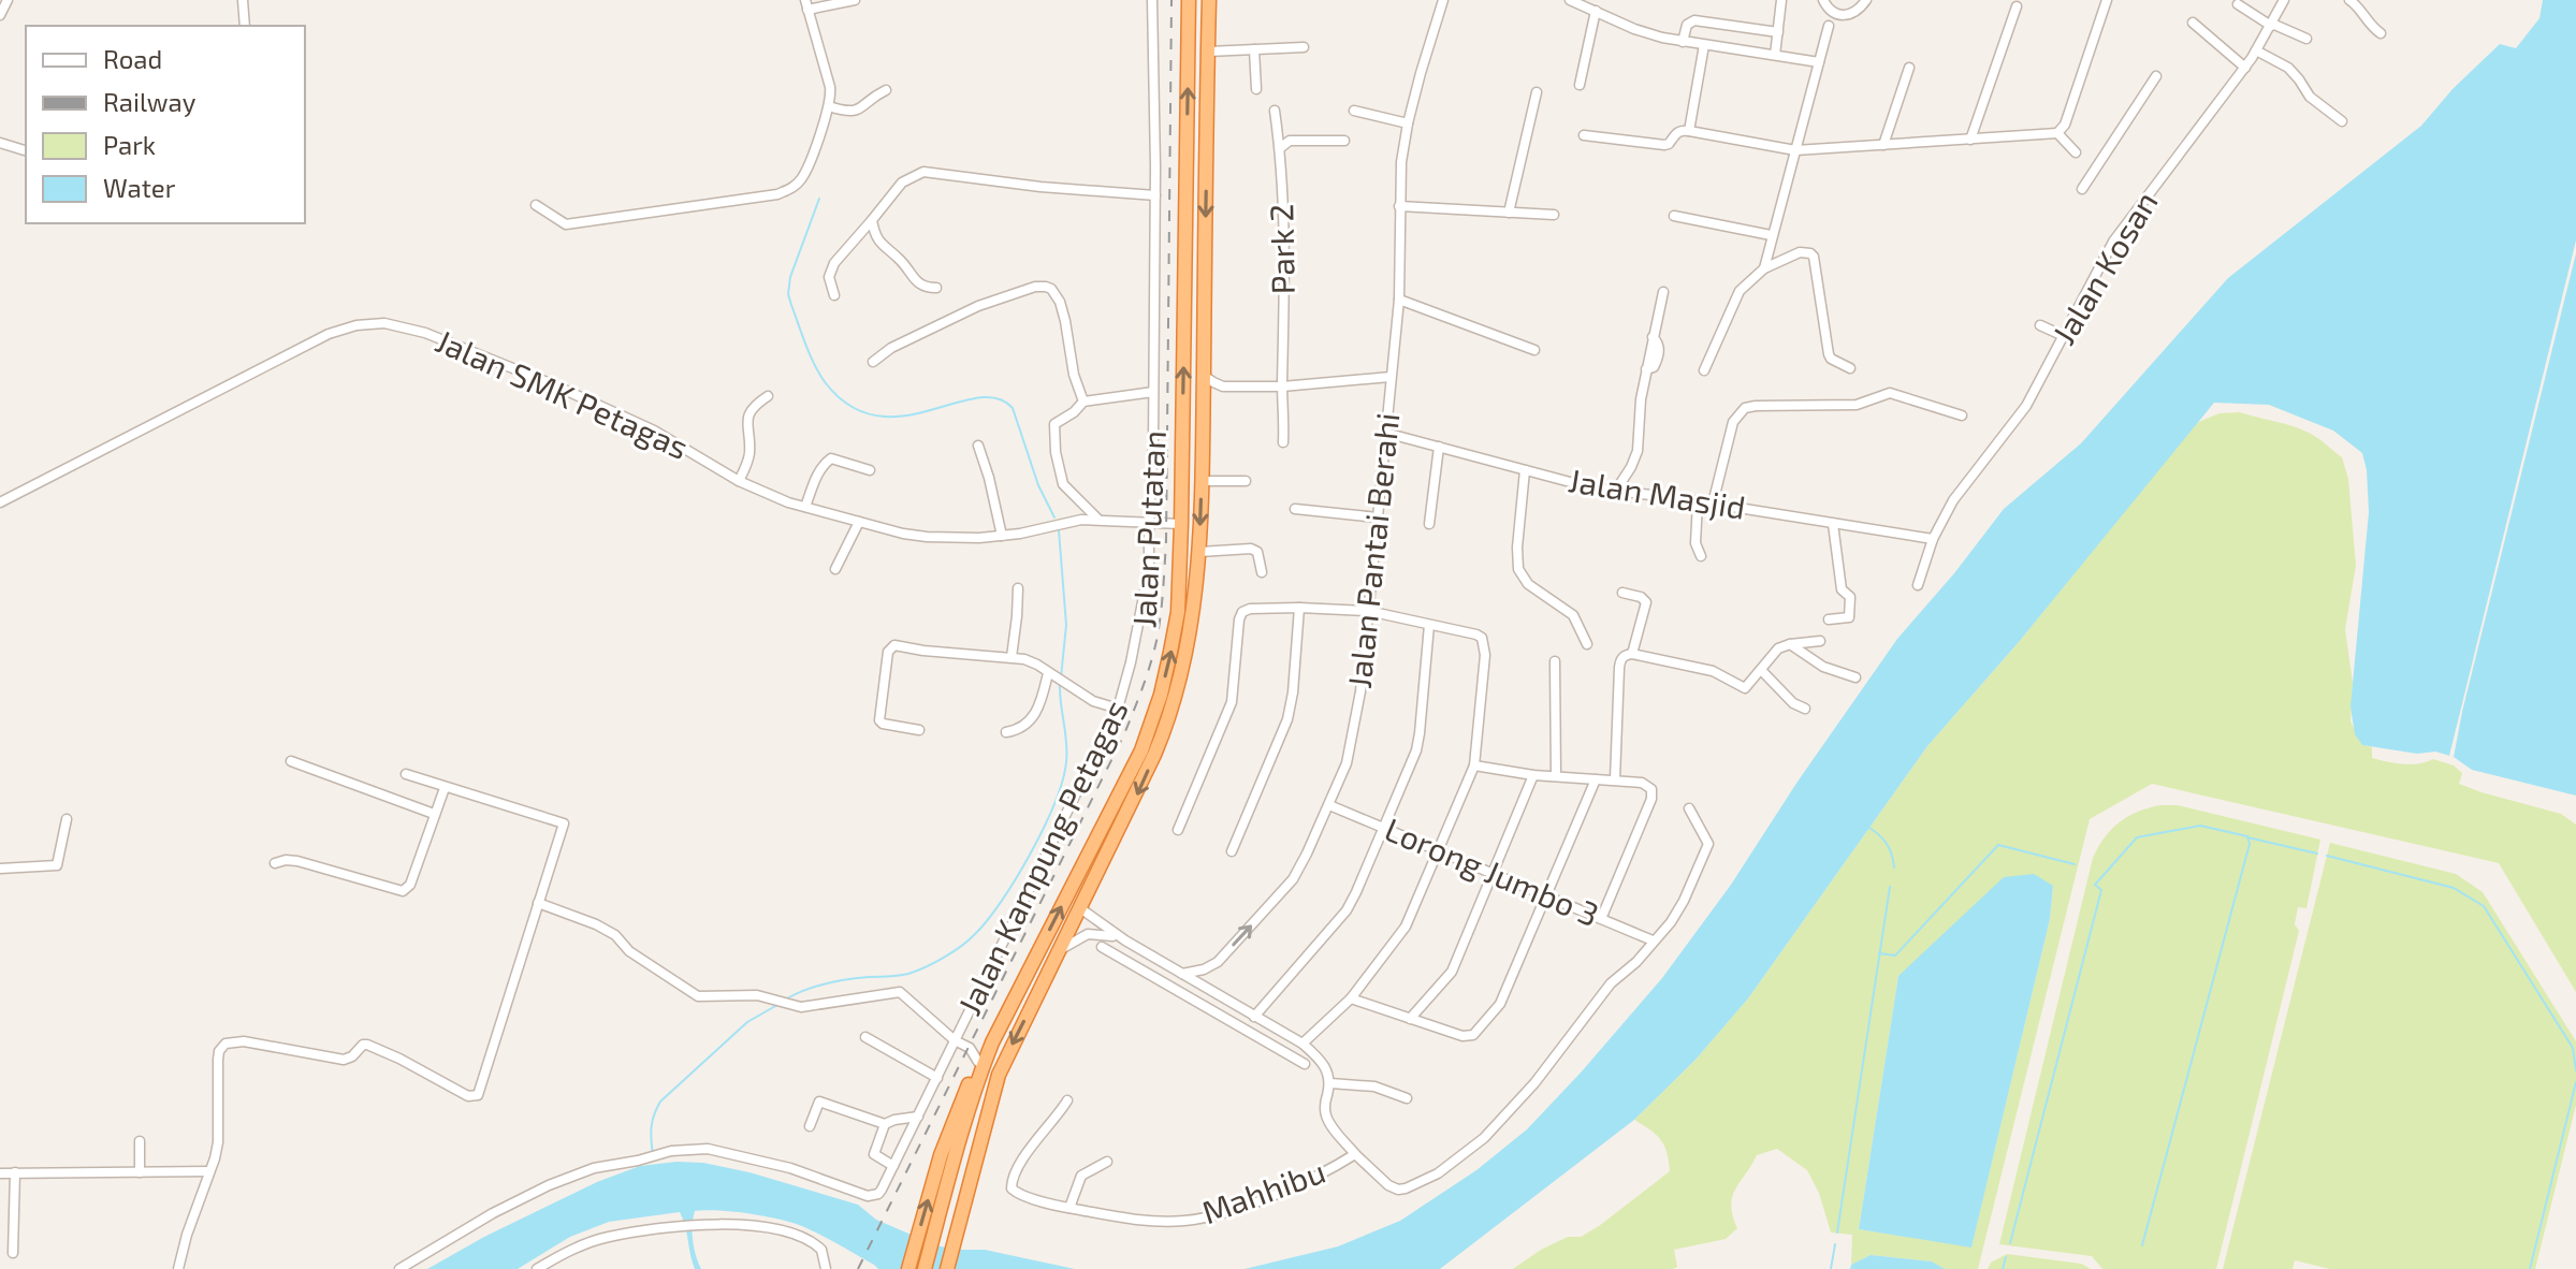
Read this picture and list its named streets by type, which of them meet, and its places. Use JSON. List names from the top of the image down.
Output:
{
  "streets": {
    "highway": ["Jalan Putatan"],
    "street": [
      "Park 2",
      "Jalan Kosan",
      "Jalan SMK Petagas",
      "Jalan Masjid",
      "Jalan Pantai Berahi",
      "Jalan Kampung Petagas",
      "Lorong Jumbo 3",
      "Mahhibu"
    ]
  },
  "crossings": [
    ["Jalan Kosan", "Jalan Masjid"],
    ["Jalan SMK Petagas", "Jalan Putatan"],
    ["Jalan SMK Petagas", "Jalan Kampung Petagas"],
    ["Jalan Masjid", "Jalan Pantai Berahi"],
    ["Jalan Pantai Berahi", "Lorong Jumbo 3"]
  ],
  "legend": [
    "Road",
    "Railway",
    "Park",
    "Water"
  ]
}
